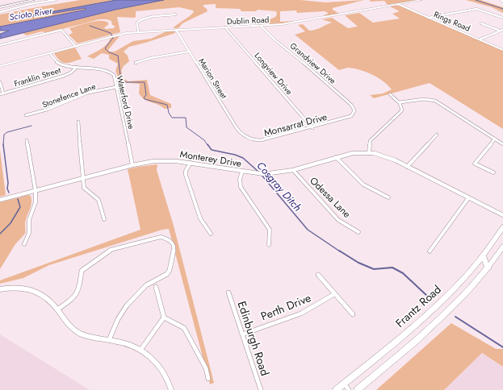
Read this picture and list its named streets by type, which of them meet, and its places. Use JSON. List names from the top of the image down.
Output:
{
  "streets": {
    "main road": ["Dublin Road", "Rings Road", "Frantz Road"],
    "street": [
      "Grandview Drive",
      "Longview Drive",
      "Franklin Street",
      "Marion Street",
      "Stonefence Lane",
      "Waterford Drive",
      "Monsarrat Drive",
      "Monterey Drive",
      "Odessa Lane",
      "Perth Drive",
      "Edinburgh Road"
    ]
  },
  "crossings": [
    ["Dublin Road", "Rings Road"],
    ["Dublin Road", "Grandview Drive"],
    ["Dublin Road", "Longview Drive"],
    ["Dublin Road", "Marion Street"],
    ["Dublin Road", "Waterford Drive"],
    ["Grandview Drive", "Monsarrat Drive"],
    ["Longview Drive", "Monsarrat Drive"],
    ["Franklin Street", "Waterford Drive"],
    ["Marion Street", "Monsarrat Drive"],
    ["Stonefence Lane", "Waterford Drive"],
    ["Waterford Drive", "Monterey Drive"],
    ["Monterey Drive", "Odessa Lane"],
    ["Perth Drive", "Edinburgh Road"]
  ],
  "water": ["Scioto River", "Cosgray Ditch"]
}
